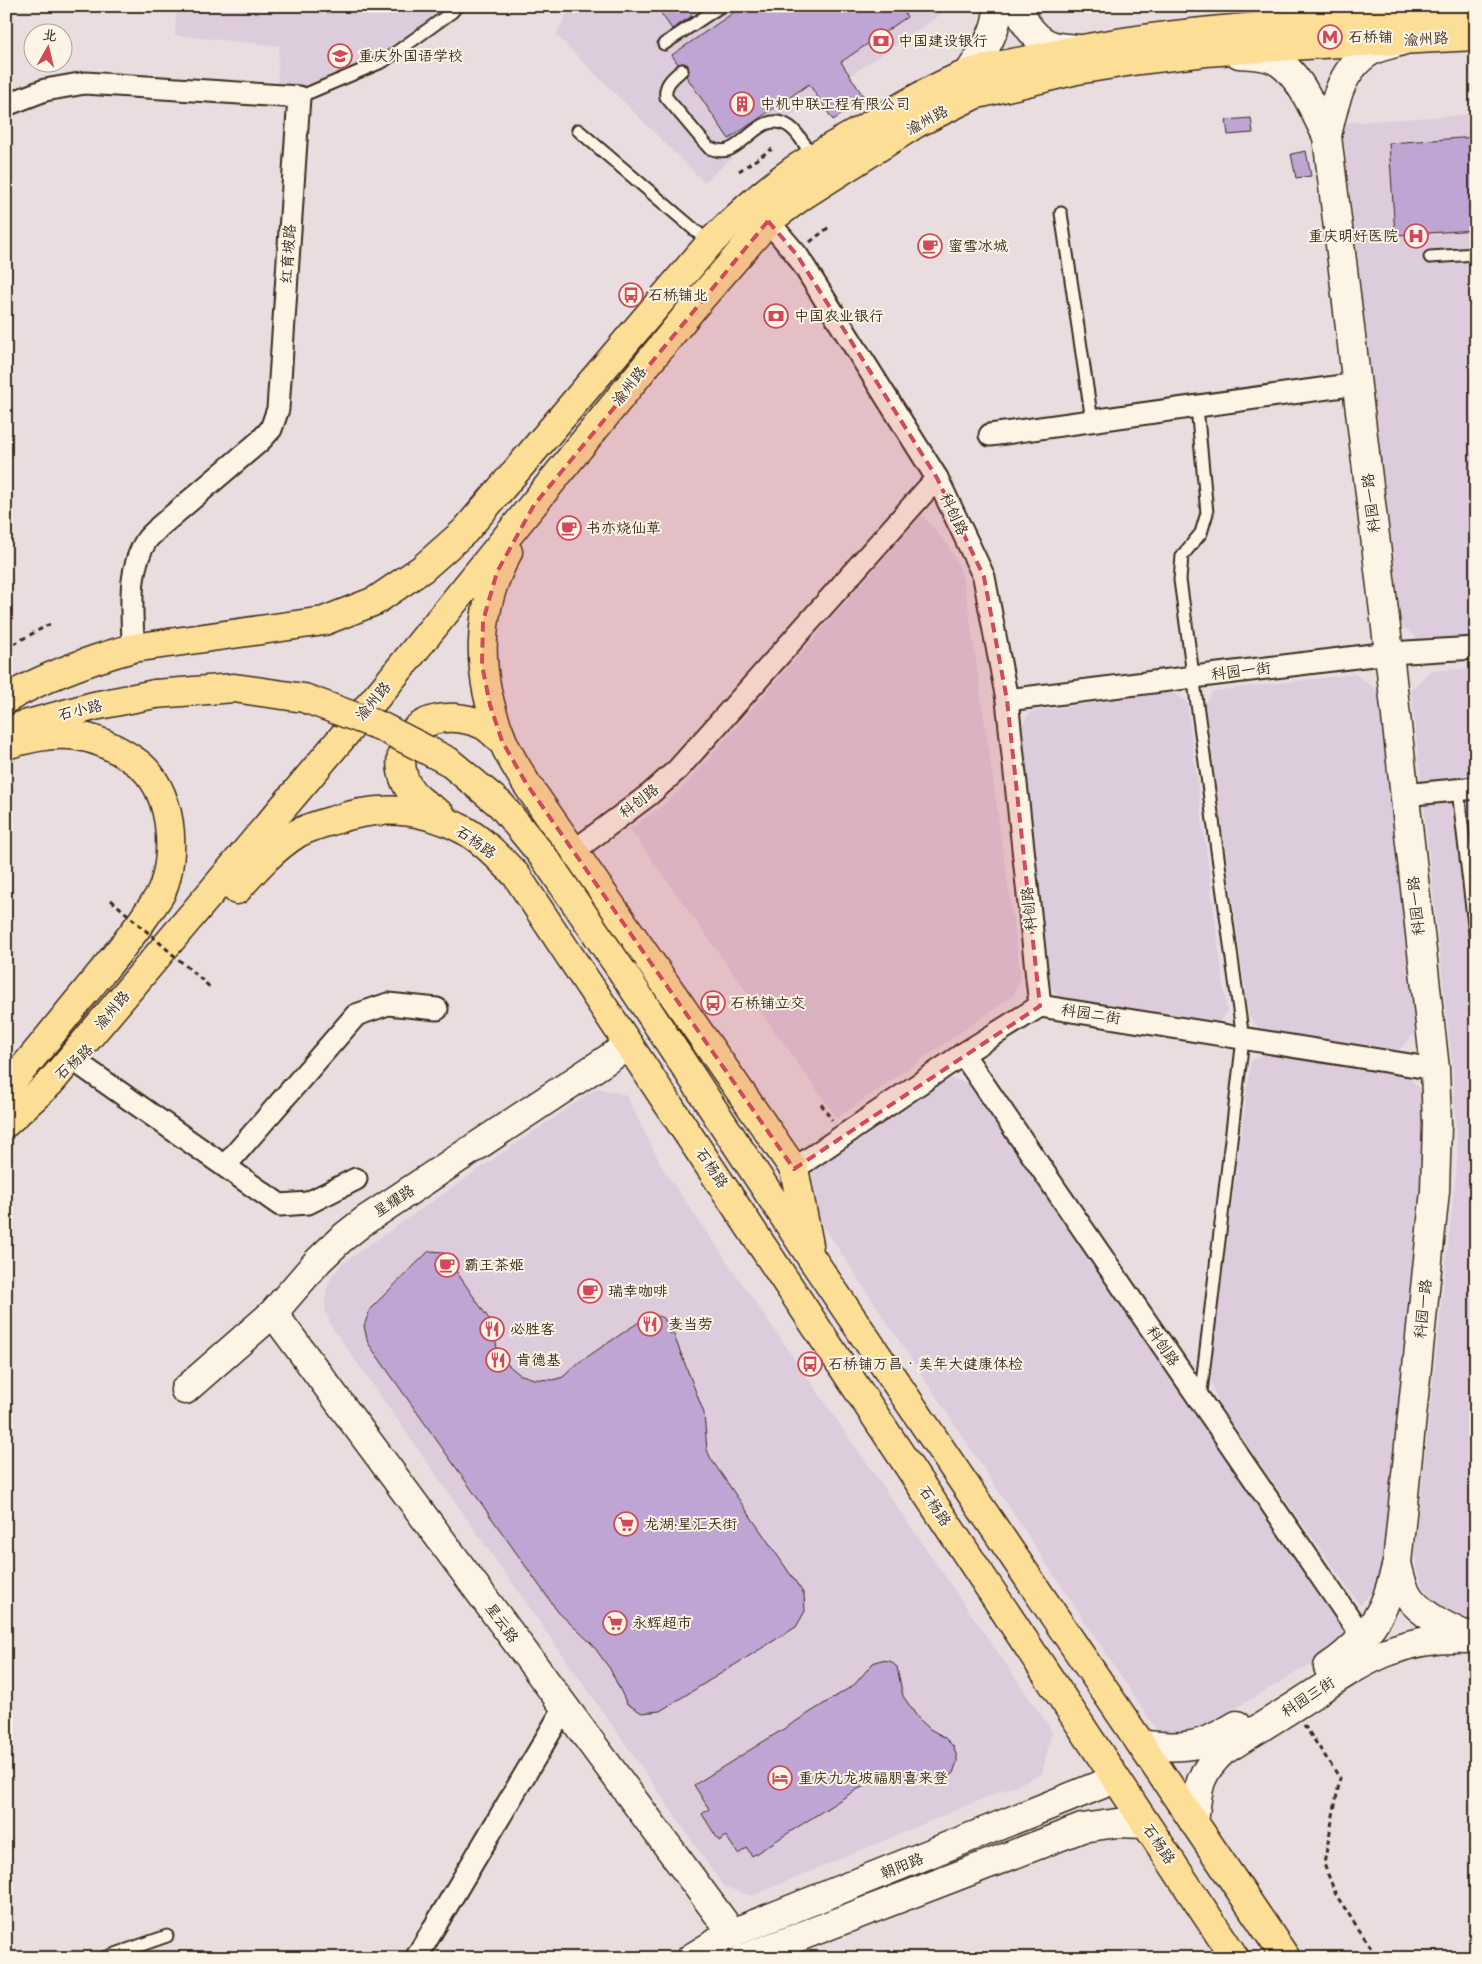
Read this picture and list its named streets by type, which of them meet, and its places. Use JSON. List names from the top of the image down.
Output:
{
  "streets": {
    "main road": ["渝州路", "石小路", "石杨路"],
    "street": [
      "红育坡路",
      "科园一路",
      "科创路",
      "科园一街",
      "科园二街",
      "星耀路",
      "星云路",
      "科园三街",
      "朝阳路"
    ]
  },
  "crossings": [
    ["渝州路", "红育坡路"],
    ["渝州路", "石杨路"],
    ["科园一路", "科园一街"],
    ["科园一路", "科园二街"],
    ["科园一路", "科园三街"],
    ["科创路", "科园一街"],
    ["科创路", "科园二街"],
    ["科创路", "科园三街"],
    ["石杨路", "星耀路"],
    ["石杨路", "朝阳路"],
    ["星耀路", "星云路"],
    ["星云路", "朝阳路"]
  ],
  "places": {
    "metro station": ["石桥铺"],
    "bank": ["中国建设银行", "中国农业银行"],
    "school or university": ["重庆外国语学校"],
    "building": ["中机中联工程有限公司"],
    "hospital": ["重庆明好医院"],
    "cafe": [
      "蜜雪冰城",
      "书亦烧仙草",
      "霸王茶姬",
      "瑞幸咖啡"
    ],
    "bus stop": ["石桥铺北", "石桥铺立交", "石桥铺万昌‧美年大健康体检"],
    "restaurant": ["麦当劳", "必胜客", "肯德基"],
    "supermarket": ["龙湖·星汇天街", "永辉超市"],
    "hotel": ["重庆九龙坡福朋喜来登"]
  },
  "north": "top"
}
